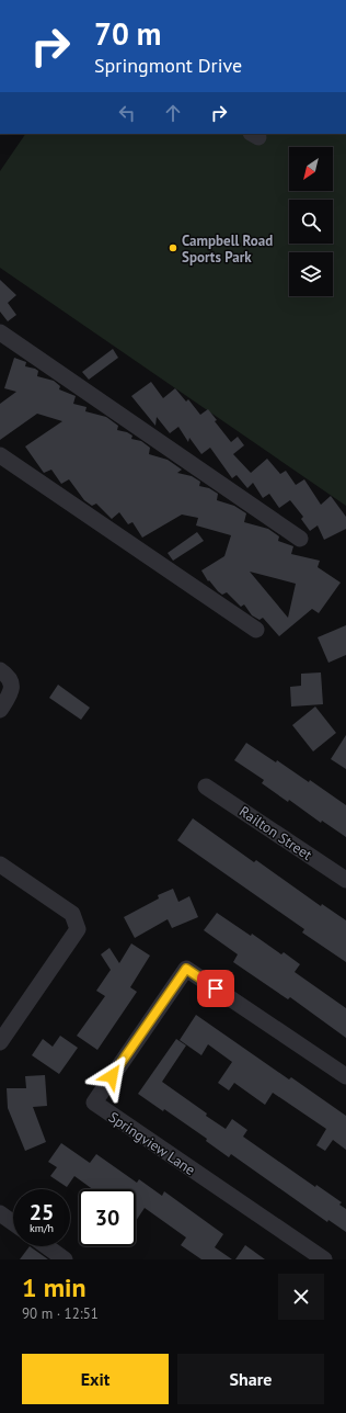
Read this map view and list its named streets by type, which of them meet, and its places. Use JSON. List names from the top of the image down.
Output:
{
  "streets": {
    "street": ["Railton Street", "Springview Lane"]
  },
  "places": ["Campbell Road Sports Park"],
  "north": "bottom left",
  "page": {
    "turn": ["70 m", "Springmont Drive"],
    "speed": "25 km/h",
    "limit": "30",
    "heading": ["1 min", "90 m · 12:51"],
    "buttons": ["Exit", "Share"]
  }
}
